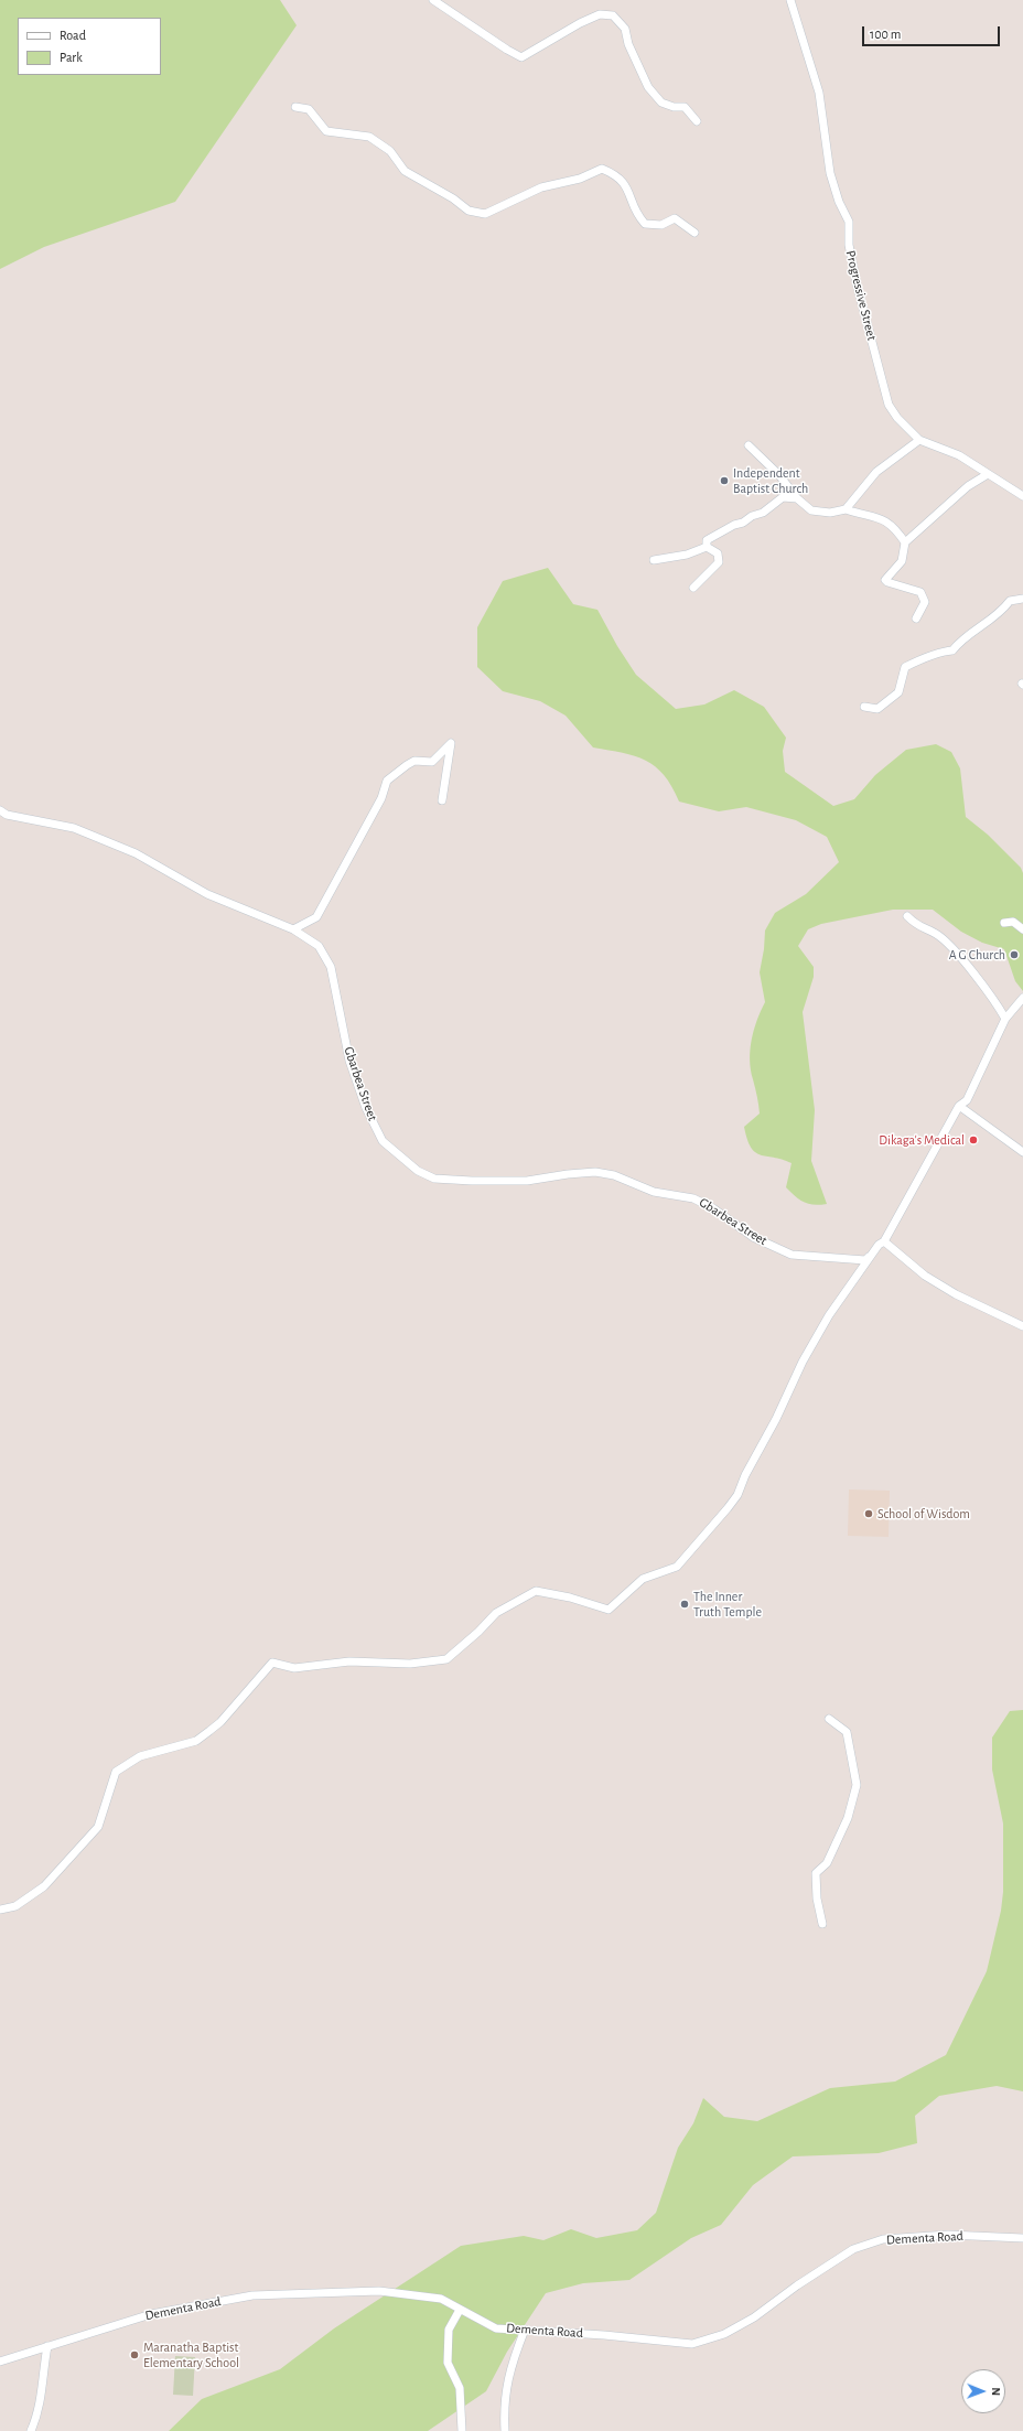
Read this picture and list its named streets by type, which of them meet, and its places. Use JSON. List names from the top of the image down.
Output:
{
  "streets": {
    "street": ["Progressive Street", "Gbarbea Street", "Dementa Road"]
  },
  "places": [
    "Independent Baptist Church",
    "A G Church",
    "Dikaga's Medical",
    "School of Wisdom",
    "The Inner Truth Temple",
    "Maranatha Baptist Elementary School"
  ],
  "legend": ["Road", "Park"],
  "scale_bar": "100 m",
  "north": "right"
}
